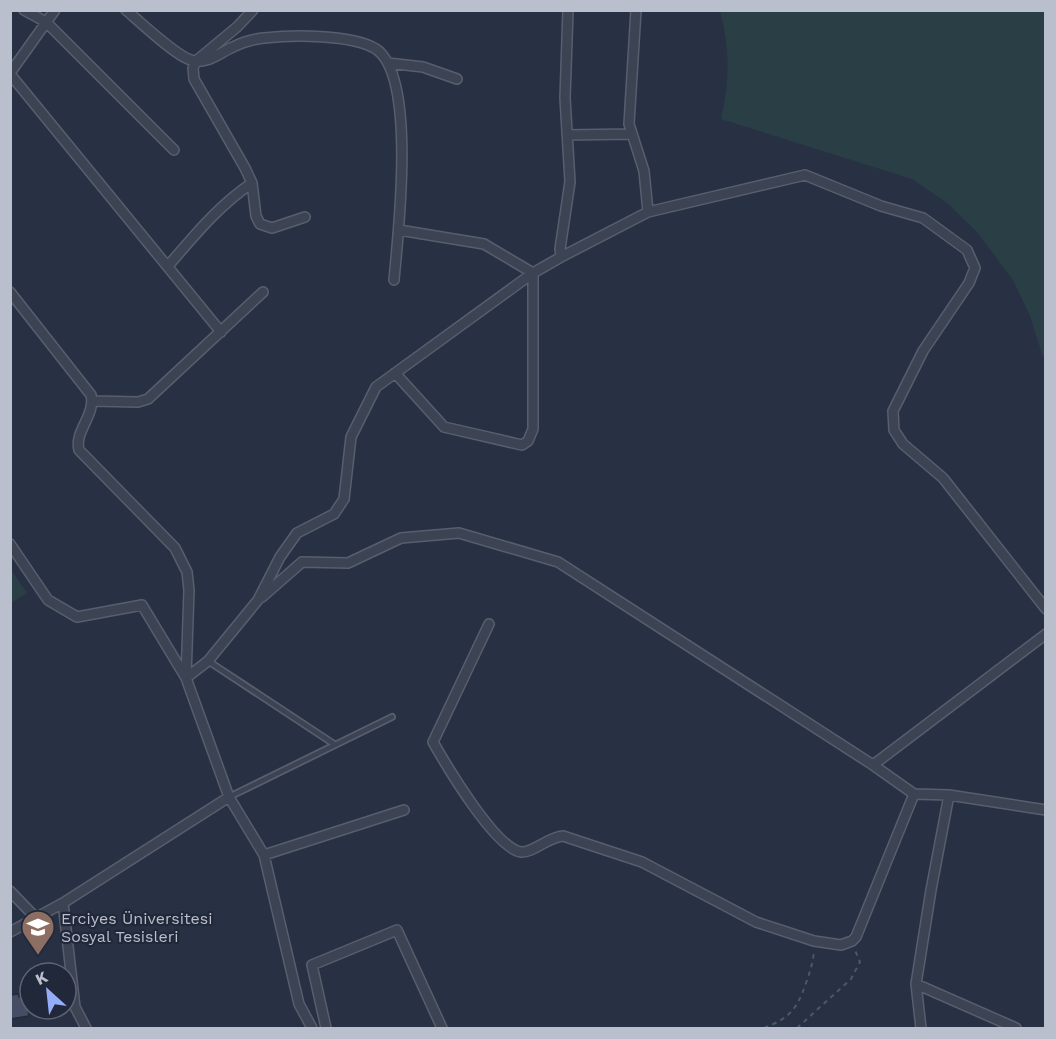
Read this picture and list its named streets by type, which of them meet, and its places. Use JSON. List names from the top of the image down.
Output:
{
  "places": {
    "school or university": ["Erciyes Üniversitesi Sosyal Tesisleri"]
  },
  "north": "top left"
}
